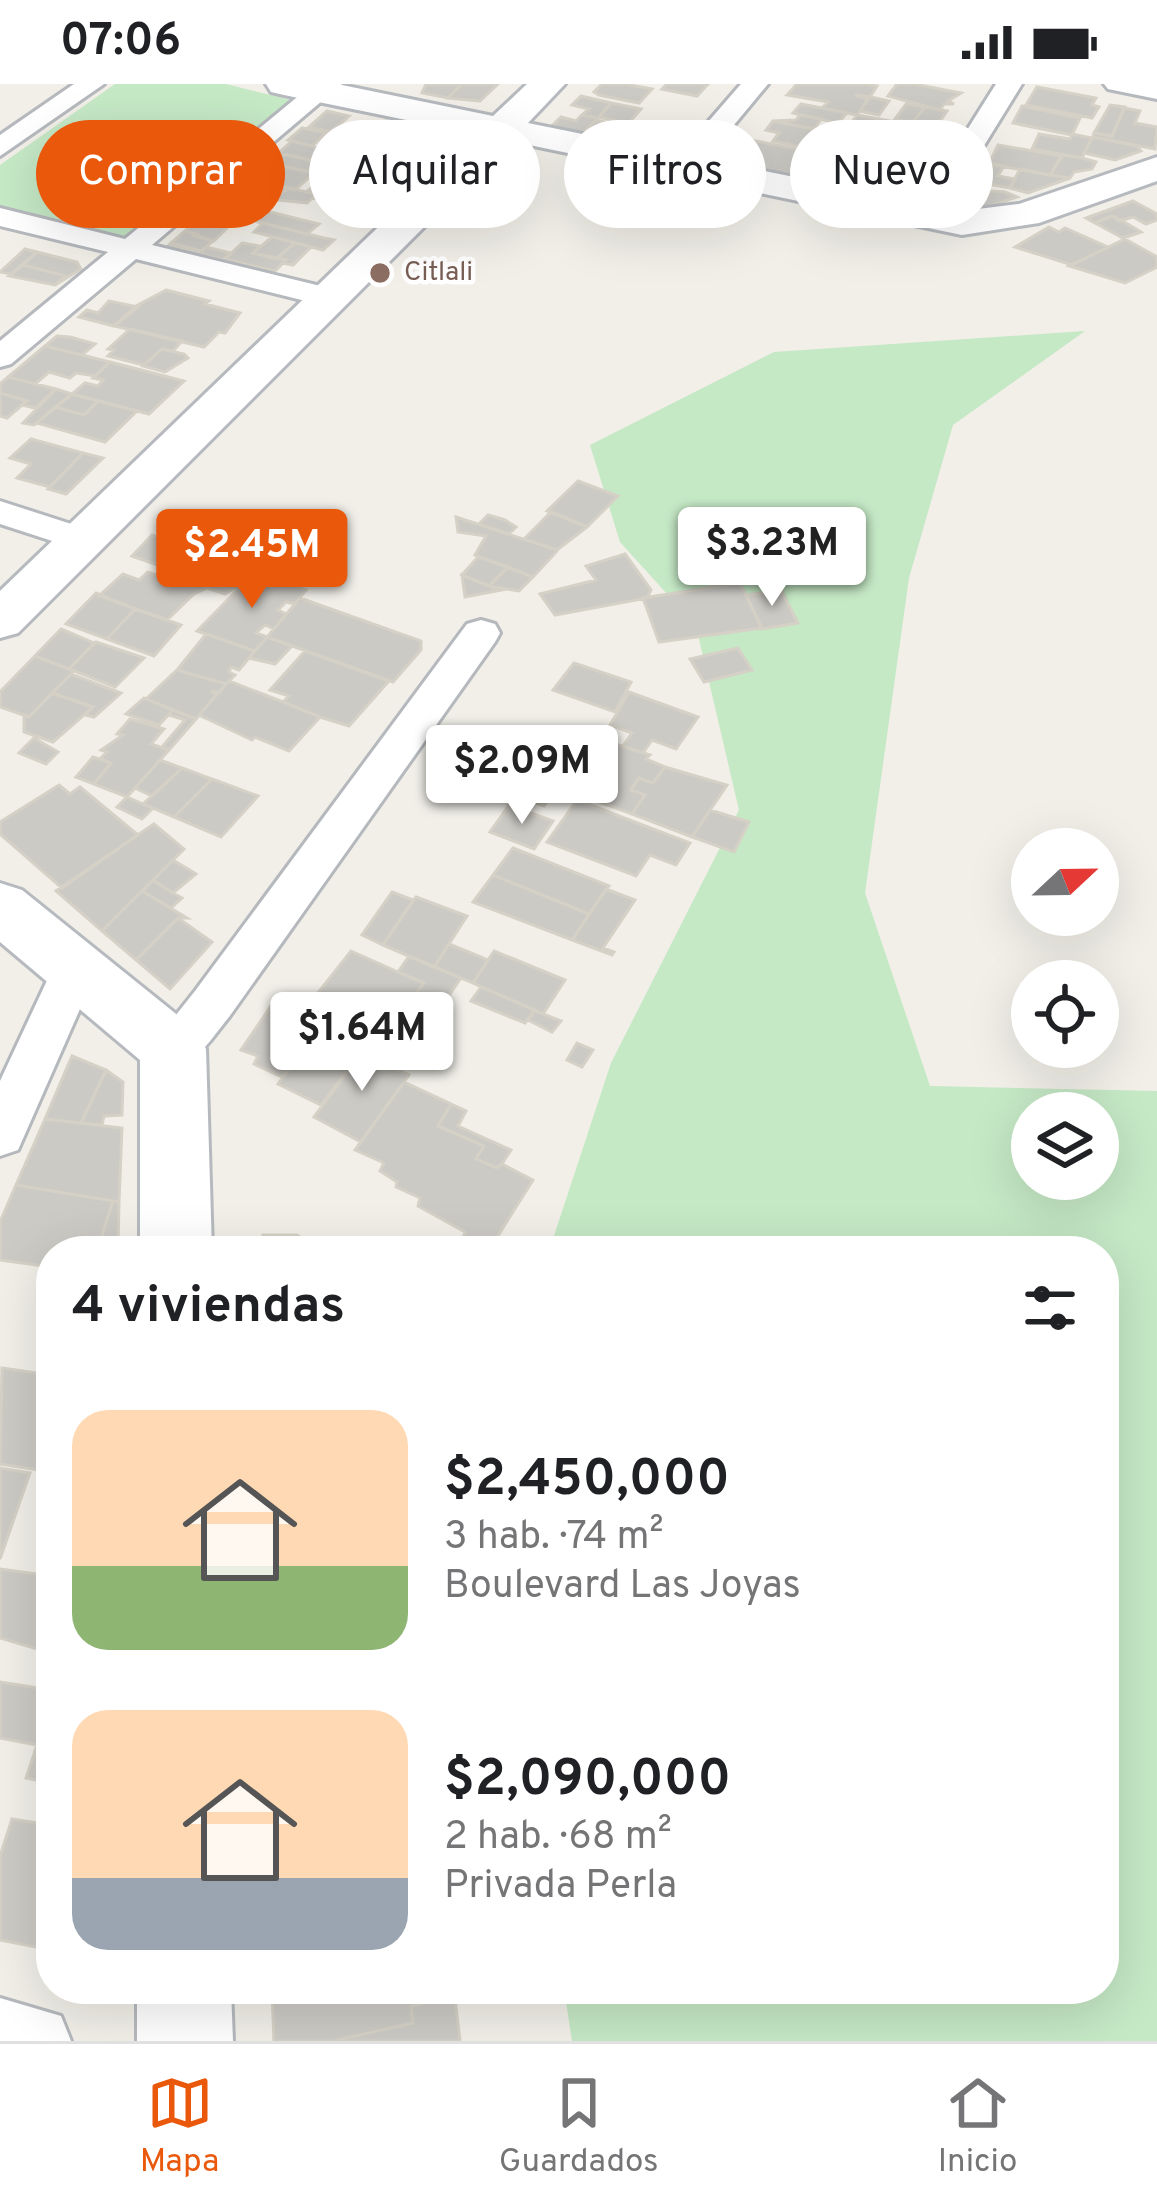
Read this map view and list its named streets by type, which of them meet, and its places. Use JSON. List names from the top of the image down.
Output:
{
  "places": ["Citlali"],
  "north": "right",
  "page": {
    "status": "07:06",
    "chip": [
      "Comprar",
      "Alquilar",
      "Filtros",
      "Nuevo"
    ],
    "price": [
      "$3.23M",
      "$2.45M",
      "$2.09M",
      "$1.64M"
    ],
    "heading": "4 viviendas",
    "list": [
      {
        "name": "$2,450,000",
        "note": "3 hab. · 74 m² · Boulevard Las Joyas"
      },
      {
        "name": "$2,090,000",
        "note": "2 hab. · 68 m² · Privada Perla"
      }
    ],
    "tabs": ["Mapa", "Guardados", "Inicio"]
  }
}
